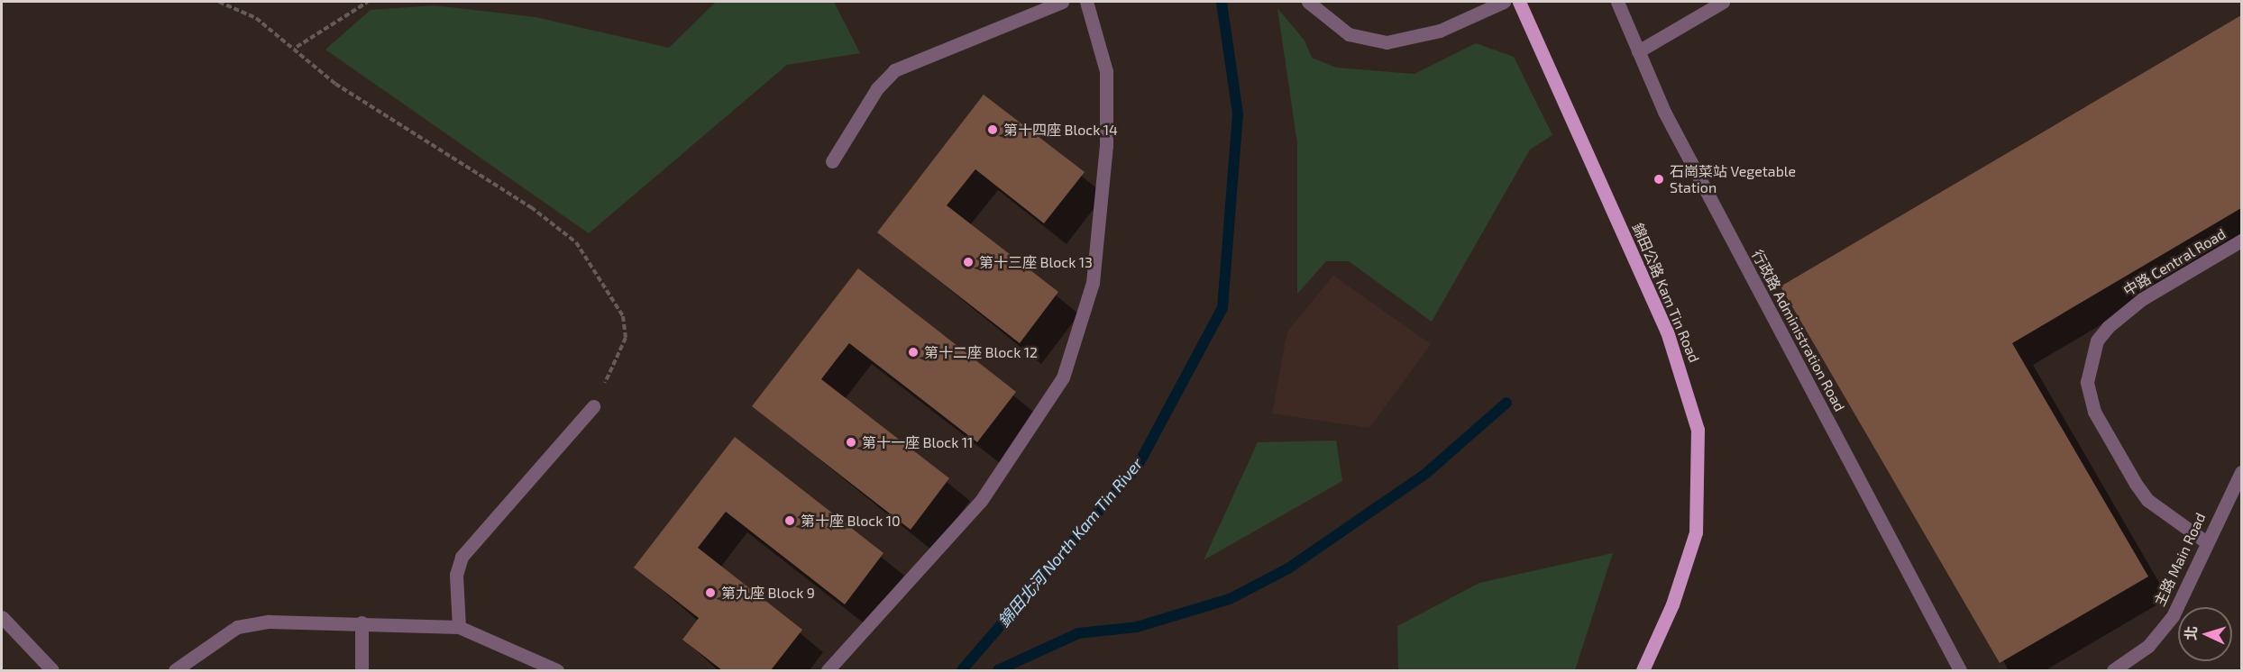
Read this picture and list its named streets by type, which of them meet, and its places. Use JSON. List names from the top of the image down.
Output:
{
  "streets": {
    "main road": ["錦田公路 Kam Tin Road"],
    "street": ["中路 Central Road", "行政路 Administration Road", "主路 Main Road"]
  },
  "crossings": [
    ["中路 Central Road", "主路 Main Road"]
  ],
  "water": ["錦田北河 North Kam Tin River"],
  "places": [
    "第十四座 Block 14",
    "石崗菜站 Vegetable Station",
    "第十三座 Block 13",
    "第十二座 Block 12",
    "第十一座 Block 11",
    "第十座 Block 10",
    "第九座 Block 9"
  ],
  "north": "left"
}
